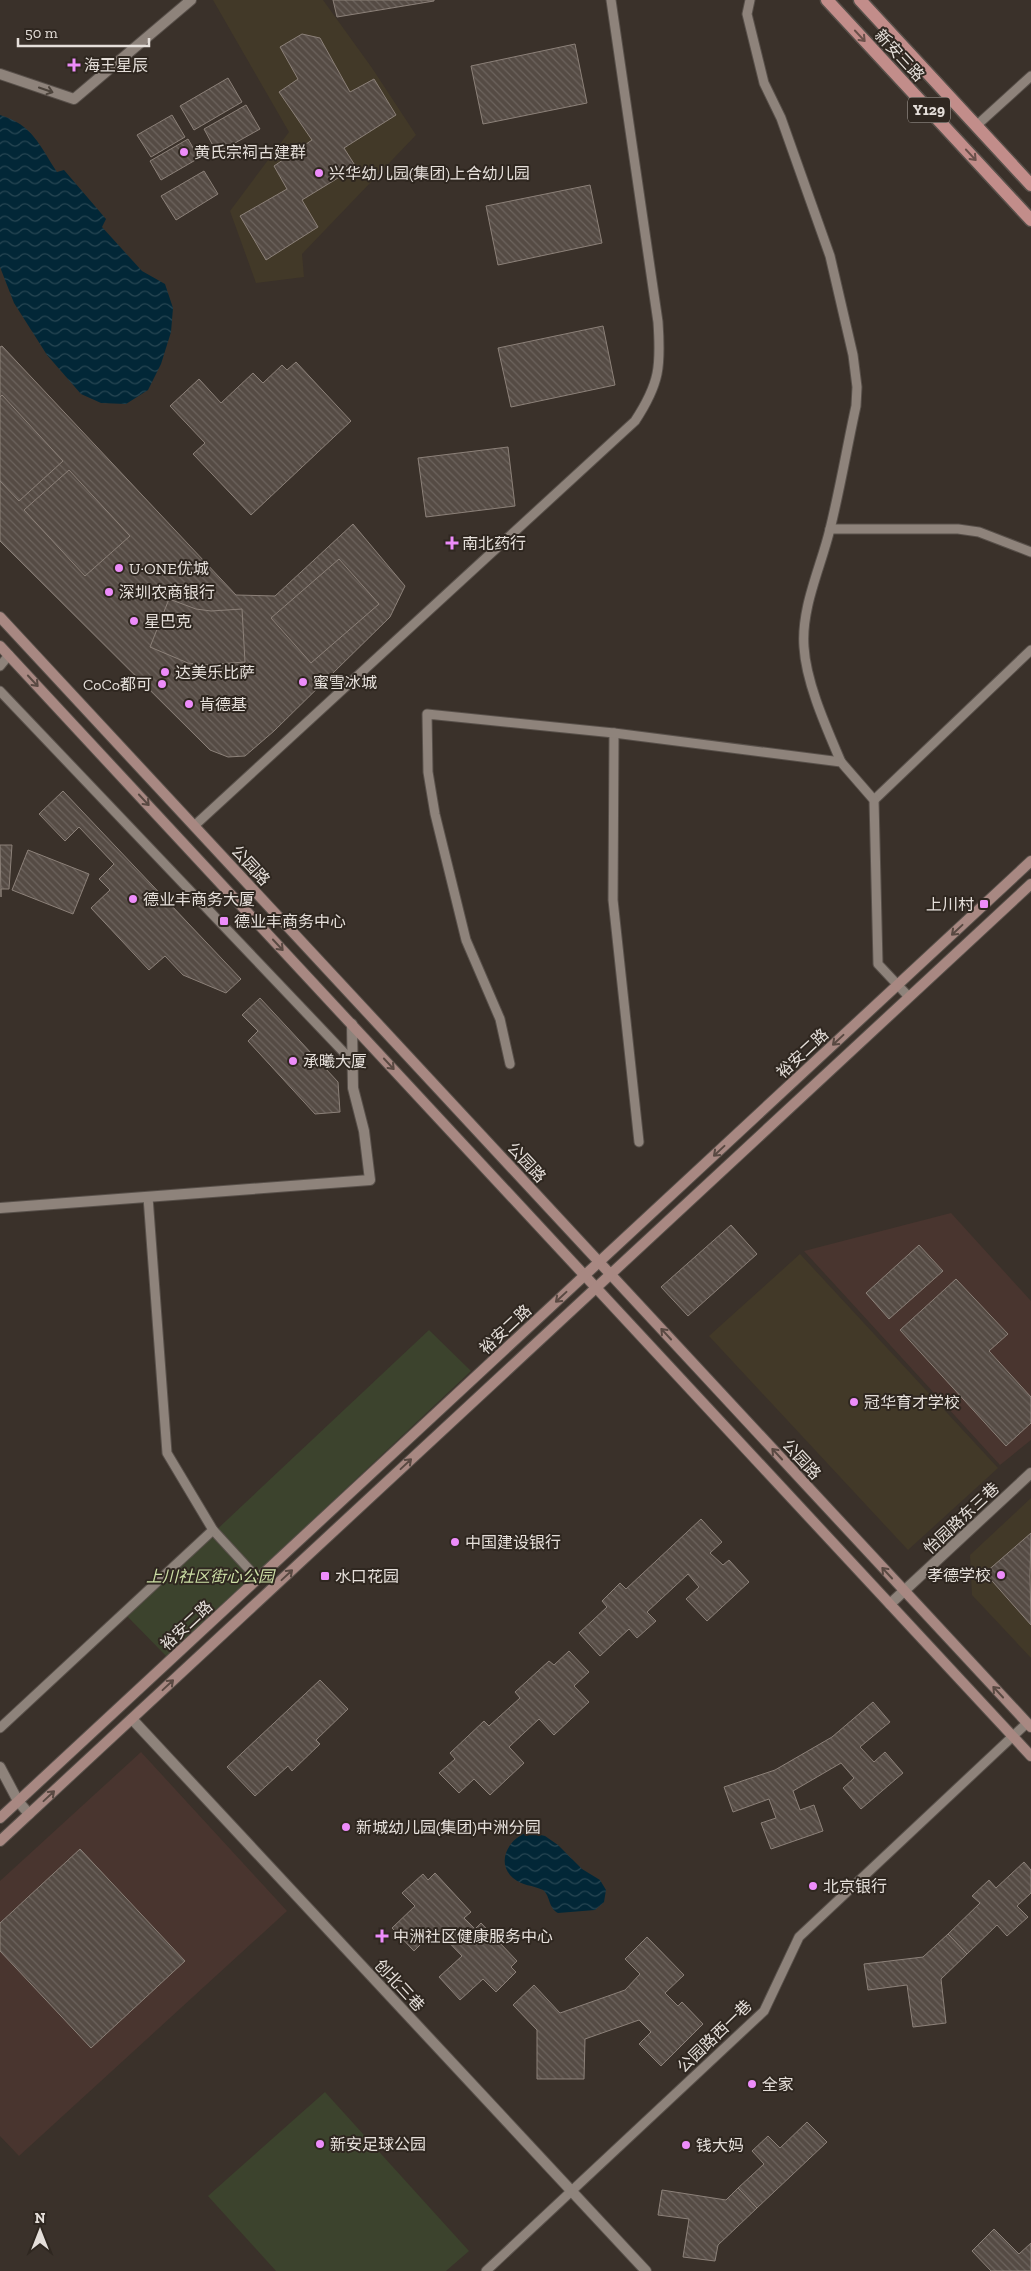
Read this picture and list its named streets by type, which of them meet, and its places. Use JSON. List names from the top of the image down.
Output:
{
  "streets": {
    "main road": [
      "新安三路",
      "Y129",
      "公园路",
      "裕安二路"
    ],
    "street": ["怡园路东三巷", "创北三巷"],
    "lane": ["公园路西一巷"]
  },
  "crossings": [
    ["公园路", "裕安二路"],
    ["公园路", "怡园路东三巷"],
    ["公园路", "公园路西一巷"],
    ["裕安二路", "创北三巷"],
    ["创北三巷", "公园路西一巷"]
  ],
  "parks": ["上川社区街心公园"],
  "places": {
    "health": ["海王星辰", "南北药行", "中洲社区健康服务中心"],
    "other": [
      "黄氏宗祠古建群",
      "兴华幼儿园(集团)上合幼儿园",
      "U·ONE优城",
      "深圳农商银行",
      "星巴克",
      "达美乐比萨",
      "蜜雪冰城",
      "CoCo都可",
      "肯德基",
      "德业丰商务大厦",
      "承曦大厦",
      "冠华育才学校",
      "中国建设银行",
      "孝德学校",
      "新城幼儿园(集团)中洲分园",
      "北京银行",
      "全家",
      "新安足球公园",
      "钱大妈"
    ],
    "transit": ["上川村", "德业丰商务中心", "水口花园"]
  },
  "scale_bar": "50 m",
  "north": "top"
}
